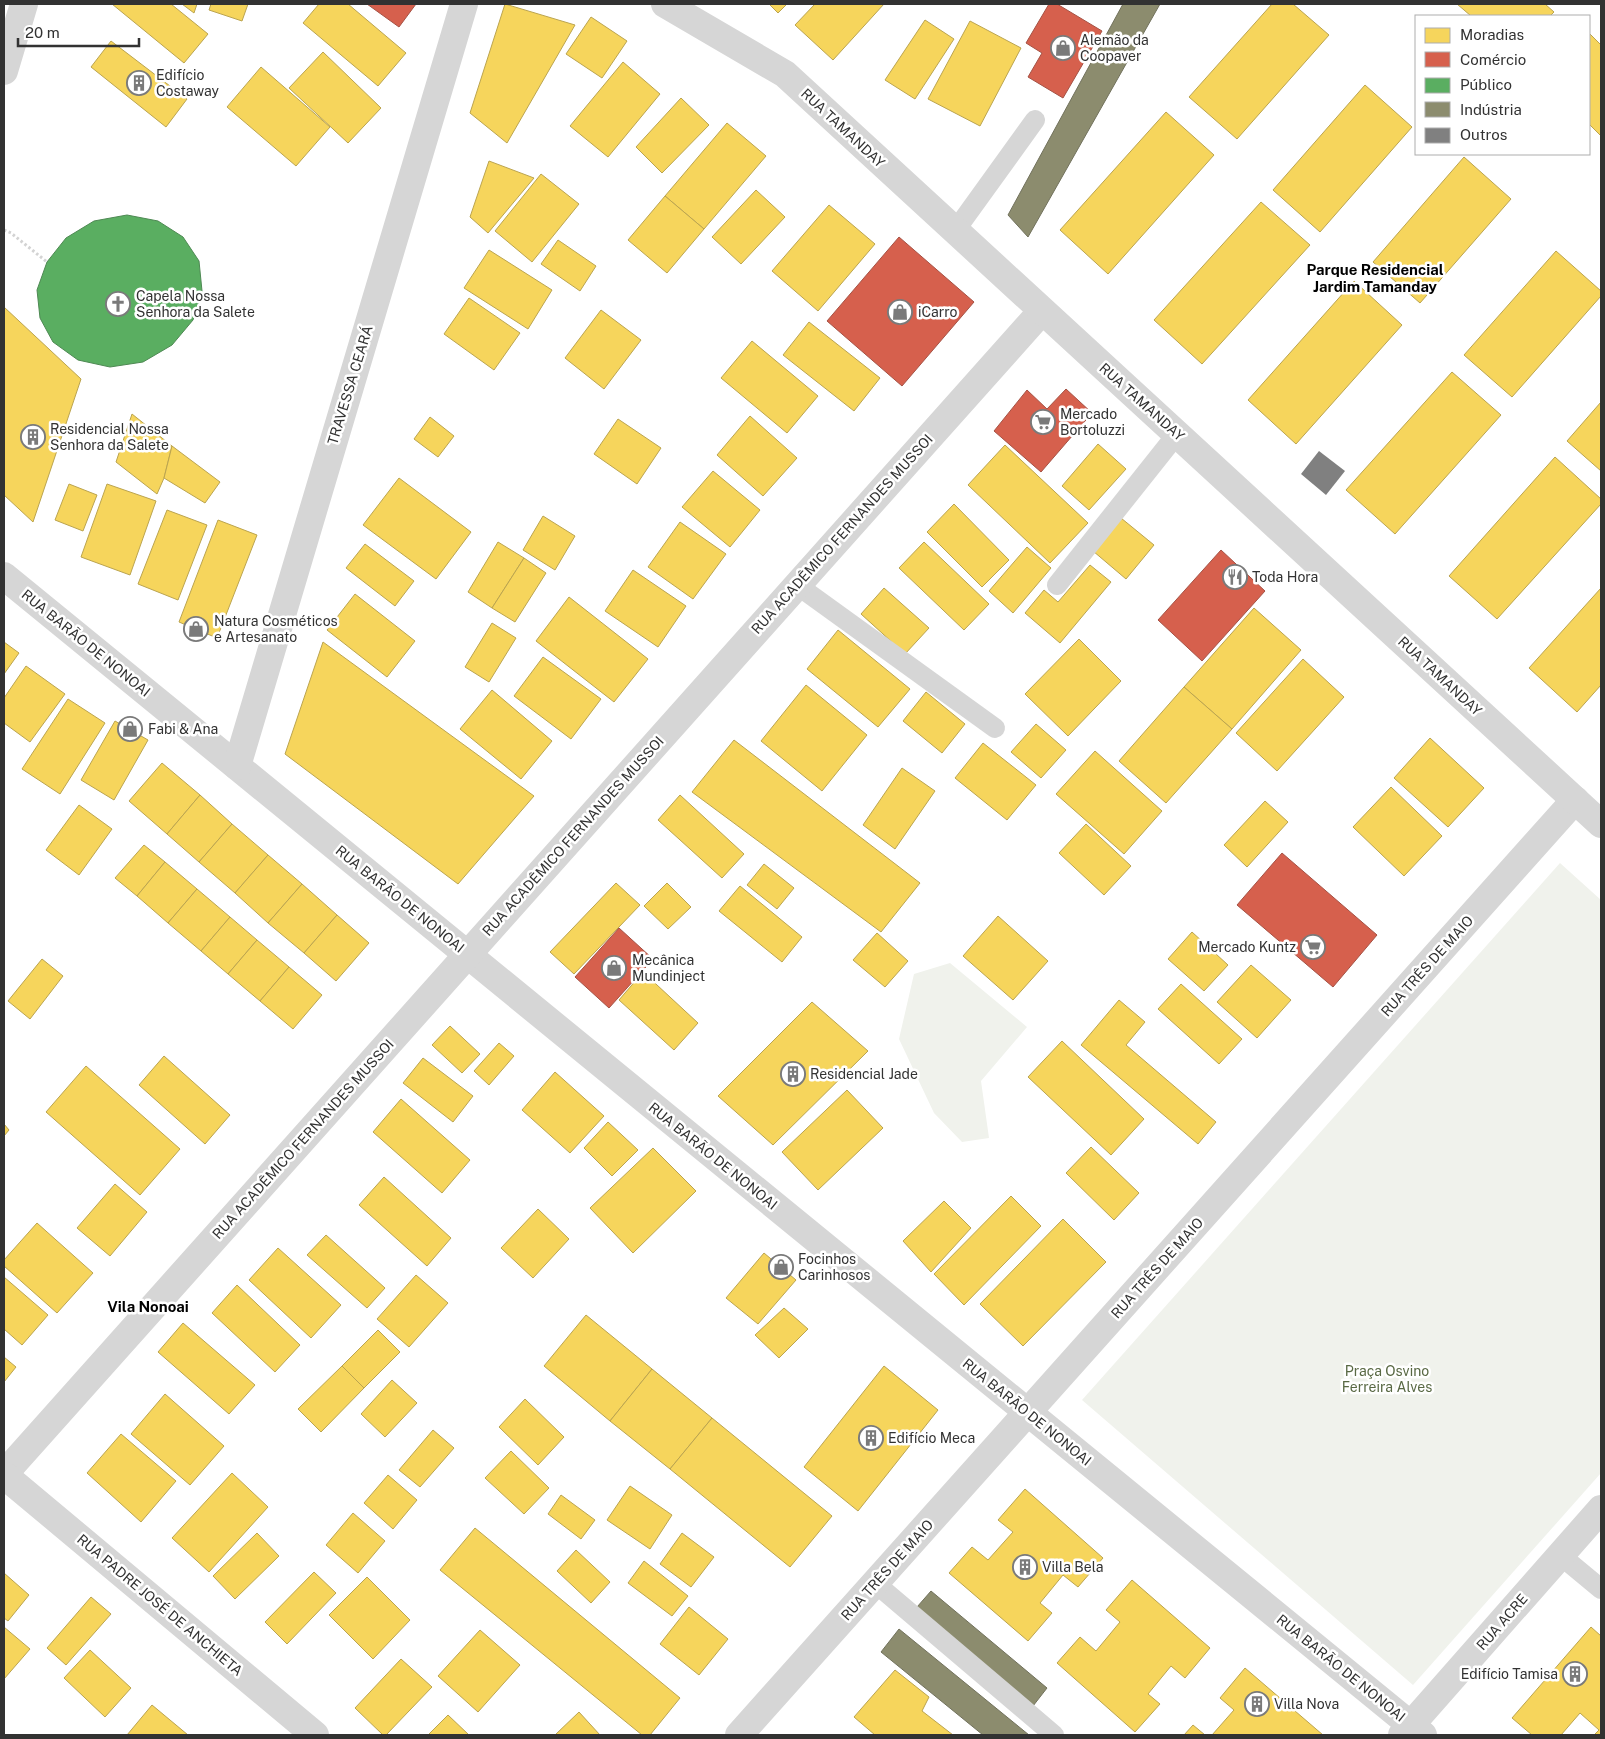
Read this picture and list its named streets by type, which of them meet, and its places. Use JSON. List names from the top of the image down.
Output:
{
  "streets": {
    "street": [
      "RUA TAMANDAY",
      "TRAVESSA CEARÁ",
      "RUA ACADÊMICO FERNANDES MUSSOI",
      "RUA BARÃO DE NONOAI",
      "RUA TRÊS DE MAIO",
      "RUA PADRE JOSÉ DE ANCHIETA",
      "RUA ACRE"
    ]
  },
  "crossings": [
    ["RUA TAMANDAY", "RUA ACADÊMICO FERNANDES MUSSOI"],
    ["RUA TAMANDAY", "RUA TRÊS DE MAIO"],
    ["TRAVESSA CEARÁ", "RUA BARÃO DE NONOAI"],
    ["RUA ACADÊMICO FERNANDES MUSSOI", "RUA BARÃO DE NONOAI"],
    ["RUA ACADÊMICO FERNANDES MUSSOI", "RUA PADRE JOSÉ DE ANCHIETA"],
    ["RUA BARÃO DE NONOAI", "RUA TRÊS DE MAIO"],
    ["RUA BARÃO DE NONOAI", "RUA ACRE"]
  ],
  "districts": ["Parque Residencial Jardim Tamanday", "Vila Nonoai"],
  "parks": ["Praça Osvino Ferreira Alves"],
  "places": {
    "shop": [
      "Alemão da Coopaver",
      "iCarro",
      "Natura Cosméticos e Artesanato",
      "Fabi & Ana",
      "Mecânica Mundinject",
      "Focinhos Carinhosos"
    ],
    "building": [
      "Edifício Costaway",
      "Residencial Nossa Senhora da Salete",
      "Residencial Jade",
      "Edifício Meca",
      "Villa Bela",
      "Edifício Tamisa",
      "Villa Nova"
    ],
    "church": ["Capela Nossa Senhora da Salete"],
    "supermarket": ["Mercado Bortoluzzi", "Mercado Kuntz"],
    "restaurant": ["Toda Hora"]
  },
  "legend": [
    "Moradias",
    "Comércio",
    "Público",
    "Indústria",
    "Outros"
  ],
  "scale_bar": "20 m"
}
